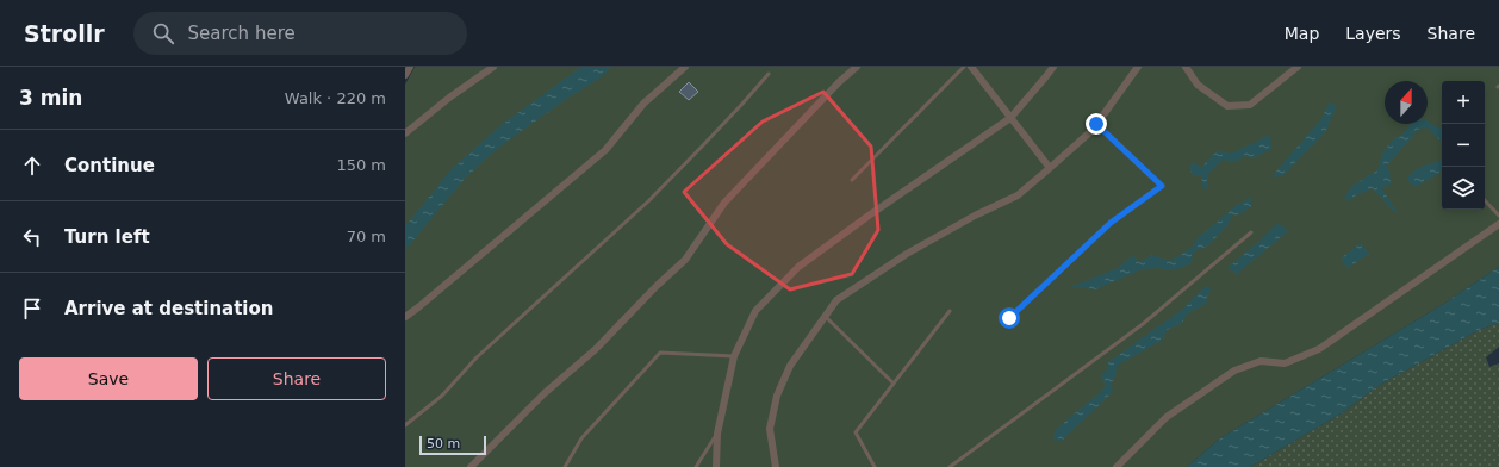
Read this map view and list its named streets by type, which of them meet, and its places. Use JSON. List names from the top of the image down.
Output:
{
  "scale_bar": "50 m",
  "north": "top",
  "page": {
    "header": "Strollr",
    "search": "Search here",
    "nav": ["Map", "Layers", "Share"],
    "heading": ["3 min", "Walk · 220 m"],
    "map_buttons": ["+", "−"],
    "list": [
      ["Continue", "150 m"],
      ["Turn left", "70 m"],
      "Arrive at destination"
    ],
    "buttons": ["Save", "Share"],
    "scale": "50 m"
  }
}
